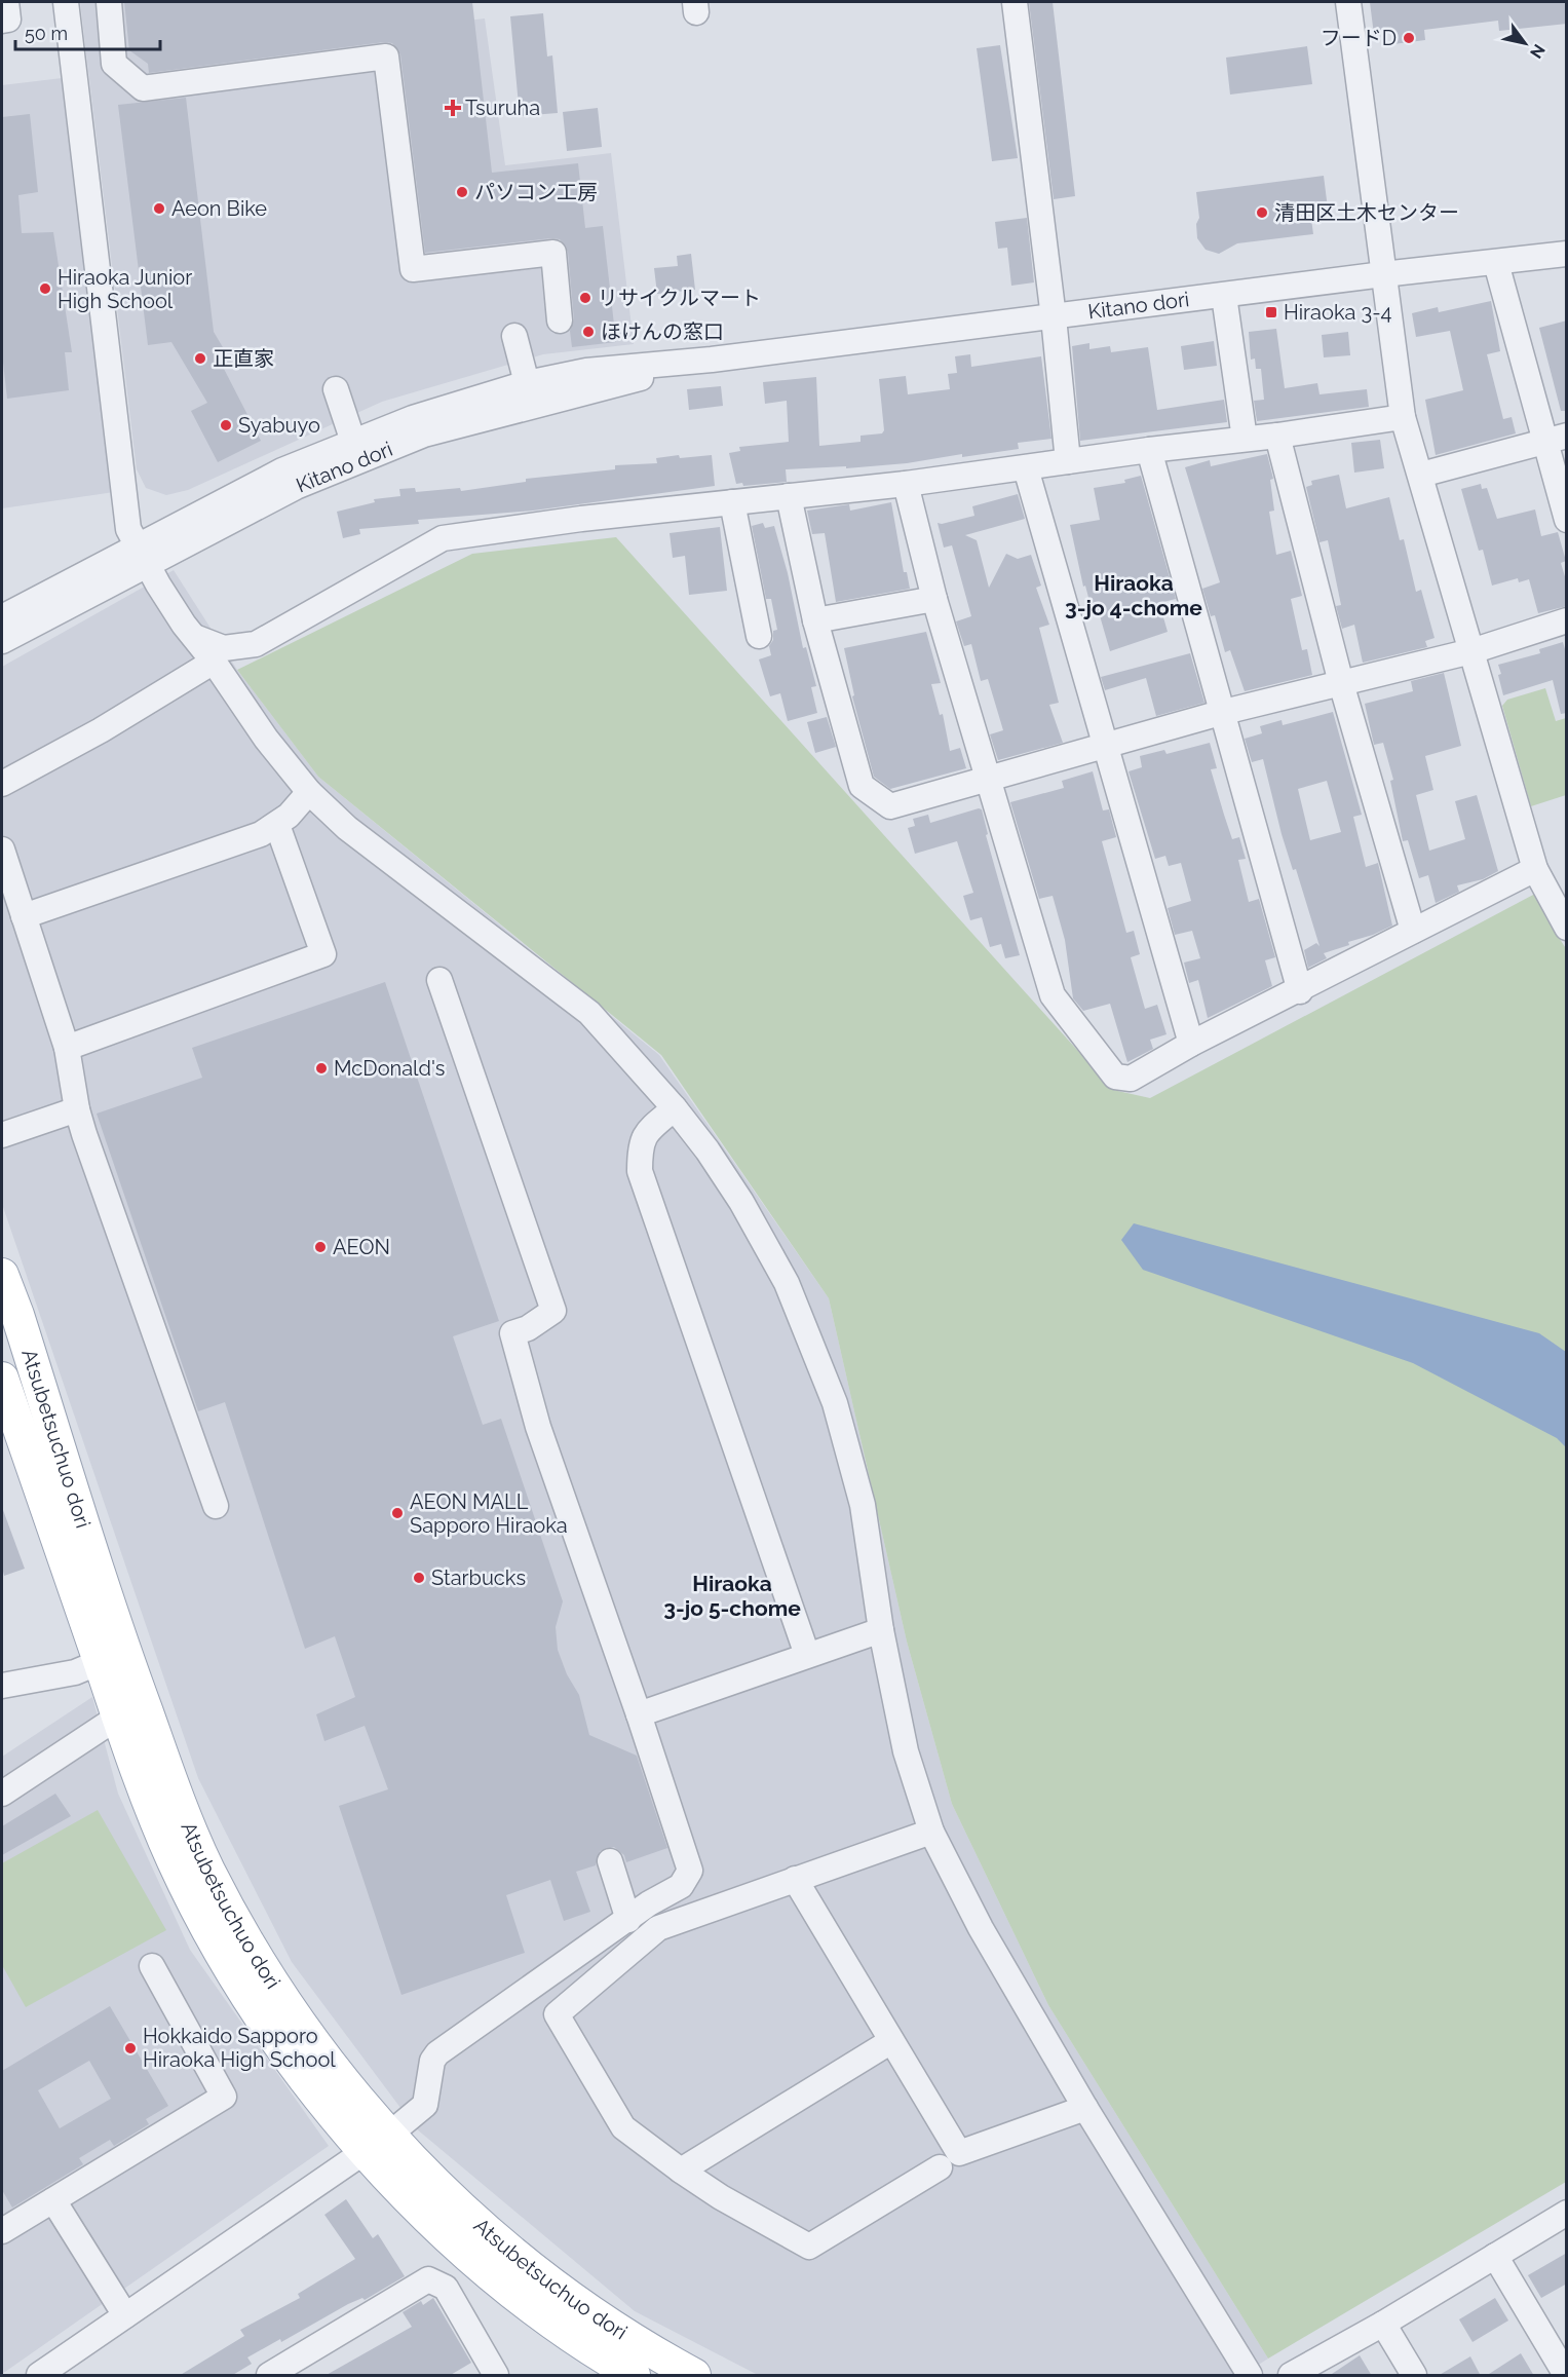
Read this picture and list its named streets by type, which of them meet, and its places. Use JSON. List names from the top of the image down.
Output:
{
  "streets": {
    "main road": ["Atsubetsuchuo dori"],
    "street": ["Kitano dori"]
  },
  "districts": ["Hiraoka 3-jo 4-chome", "Hiraoka 3-jo 5-chome"],
  "places": {
    "other": [
      "フードD",
      "パソコン工房",
      "Aeon Bike",
      "清田区土木センター",
      "Hiraoka Junior High School",
      "リサイクルマート",
      "ほけんの窓口",
      "正直家",
      "Syabuyo",
      "McDonald's",
      "AEON",
      "AEON MALL Sapporo Hiraoka",
      "Starbucks",
      "Hokkaido Sapporo Hiraoka High School"
    ],
    "health": ["Tsuruha"],
    "transit": ["Hiraoka 3-4"]
  },
  "scale_bar": "50 m",
  "north": "bottom right"
}
